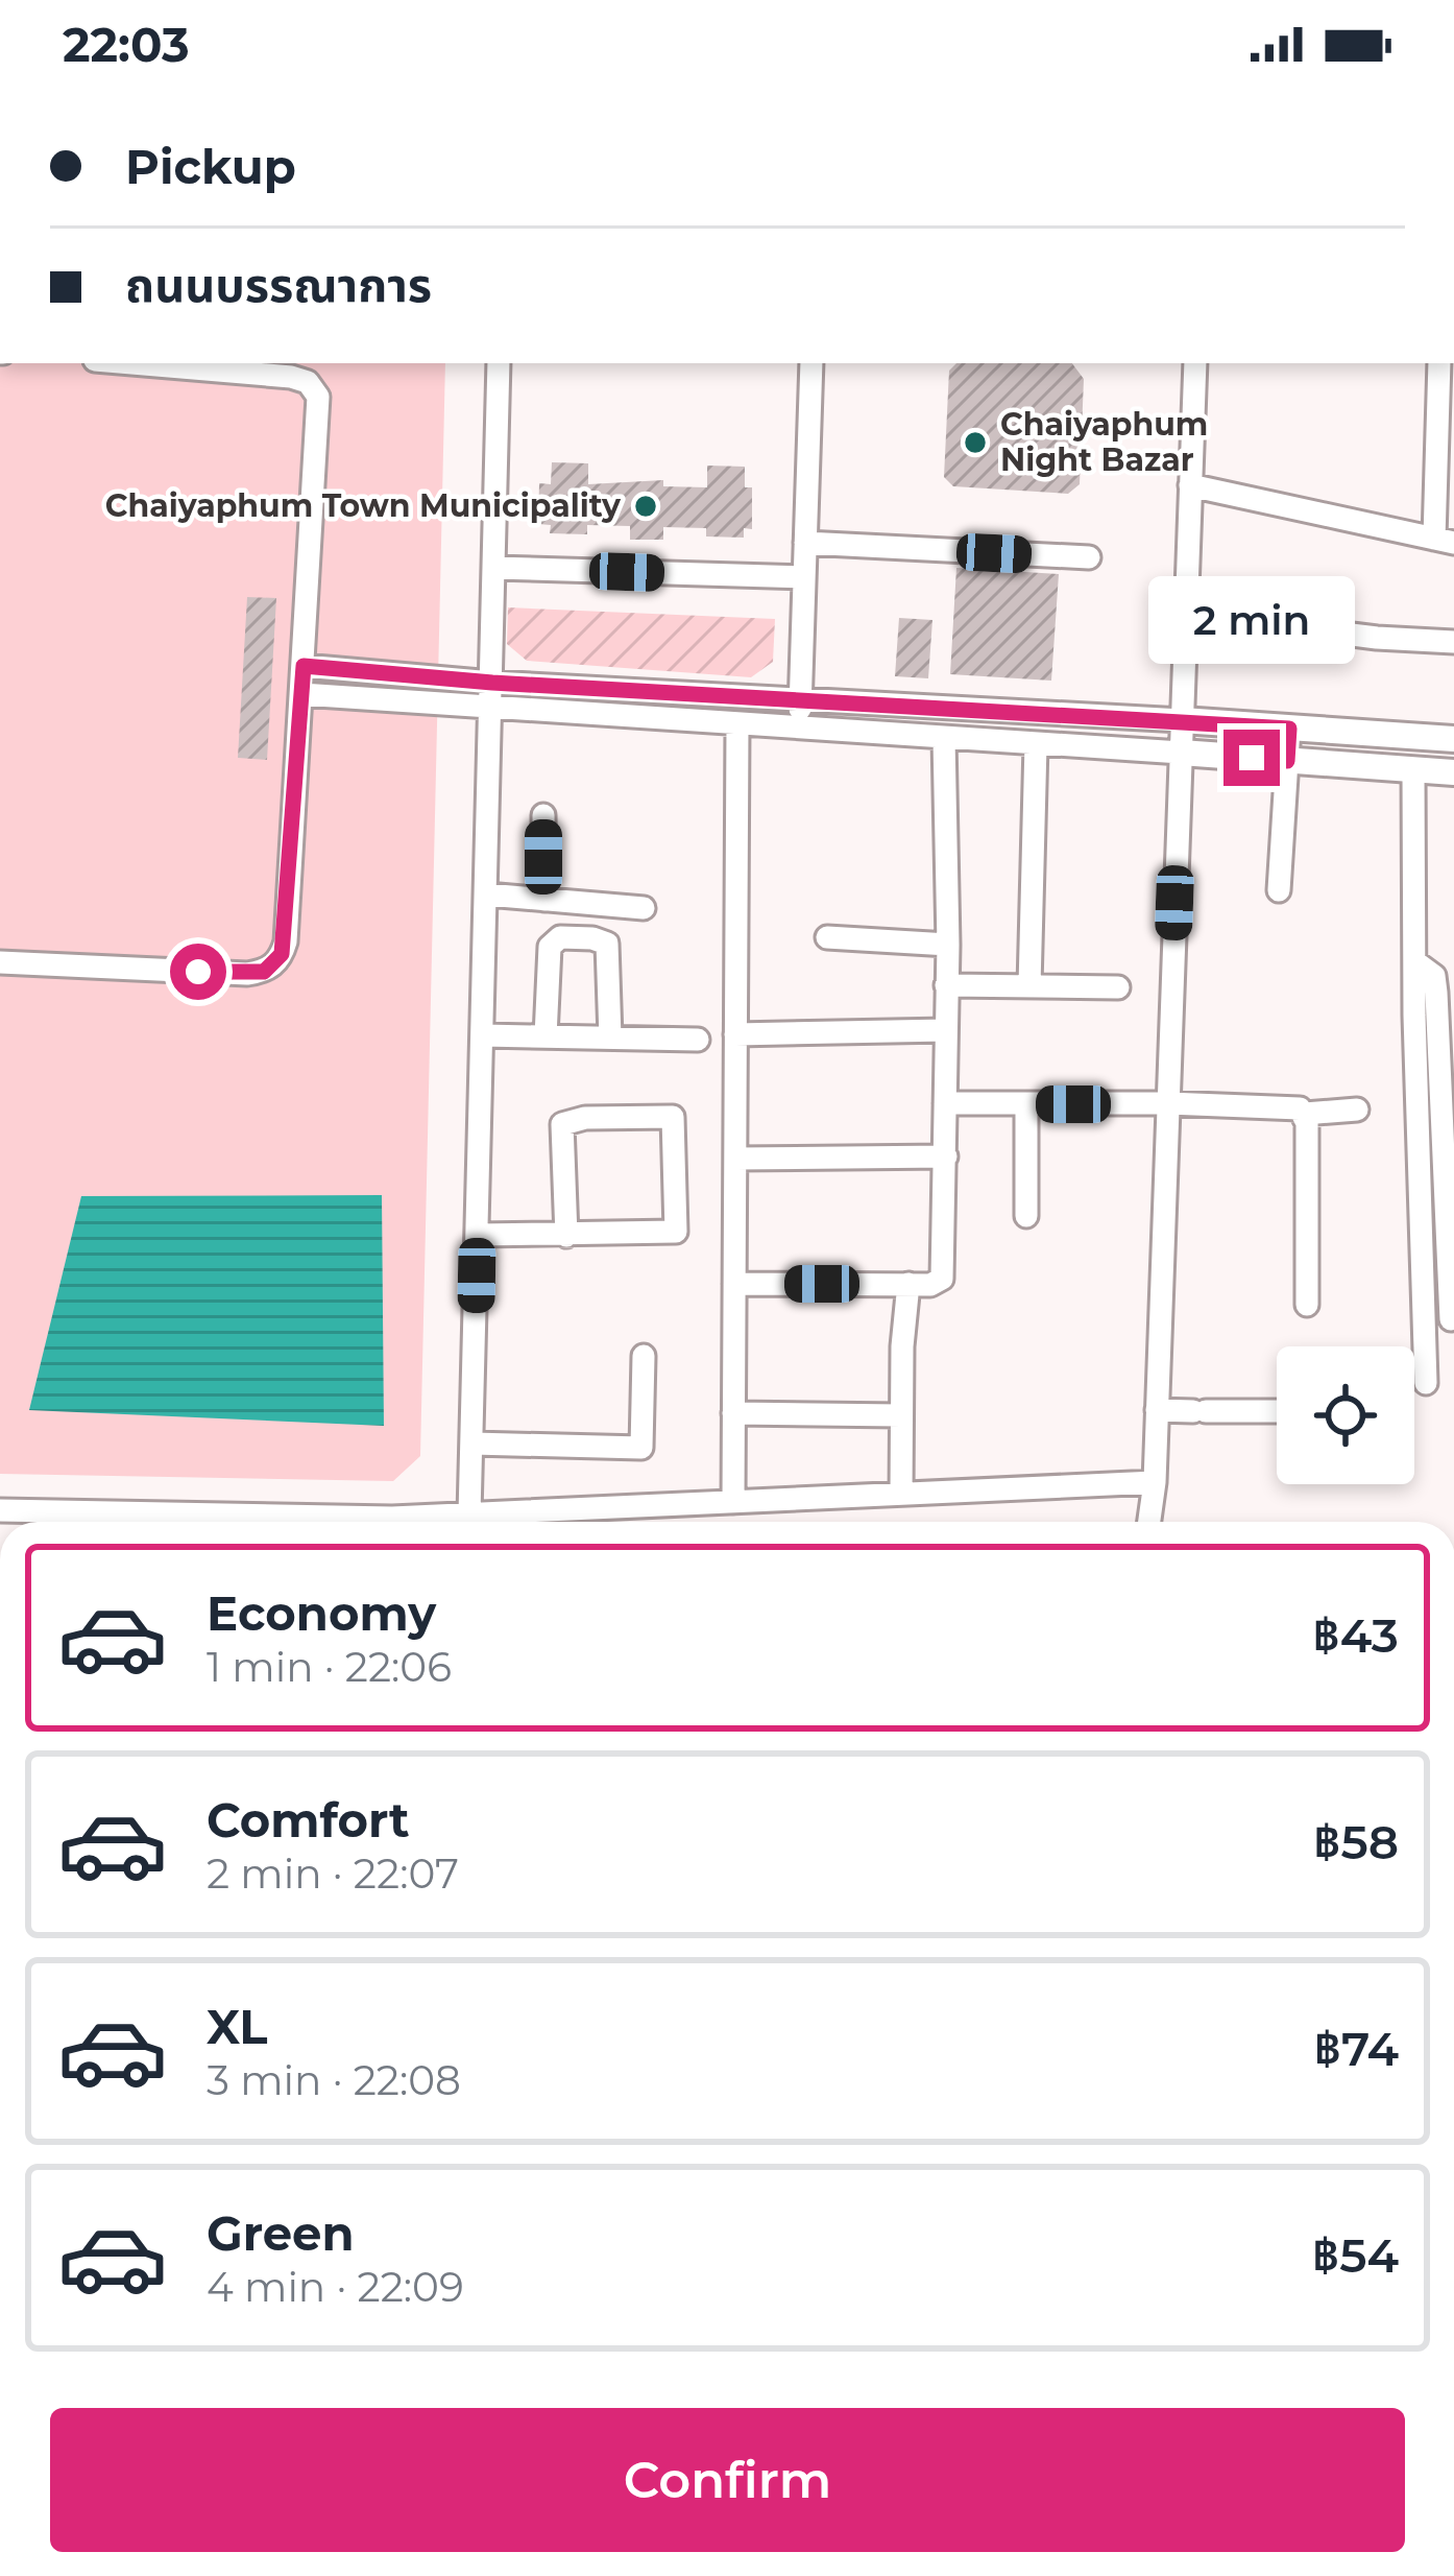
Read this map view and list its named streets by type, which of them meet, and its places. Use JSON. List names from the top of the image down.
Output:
{
  "places": ["Chaiyaphum Night Bazar", "Chaiyaphum Town Municipality"],
  "page": {
    "status": "22:03",
    "banner": ["Pickup", "ถนนบรรณาการ"],
    "bubble": "2 min",
    "list": [
      {
        "name": "Economy",
        "note": "1 min · 22:06",
        "value": "฿43"
      },
      {
        "name": "Comfort",
        "note": "2 min · 22:07",
        "value": "฿58"
      },
      {
        "name": "XL",
        "note": "3 min · 22:08",
        "value": "฿74"
      },
      {
        "name": "Green",
        "note": "4 min · 22:09",
        "value": "฿54"
      }
    ],
    "buttons": "Confirm"
  }
}
